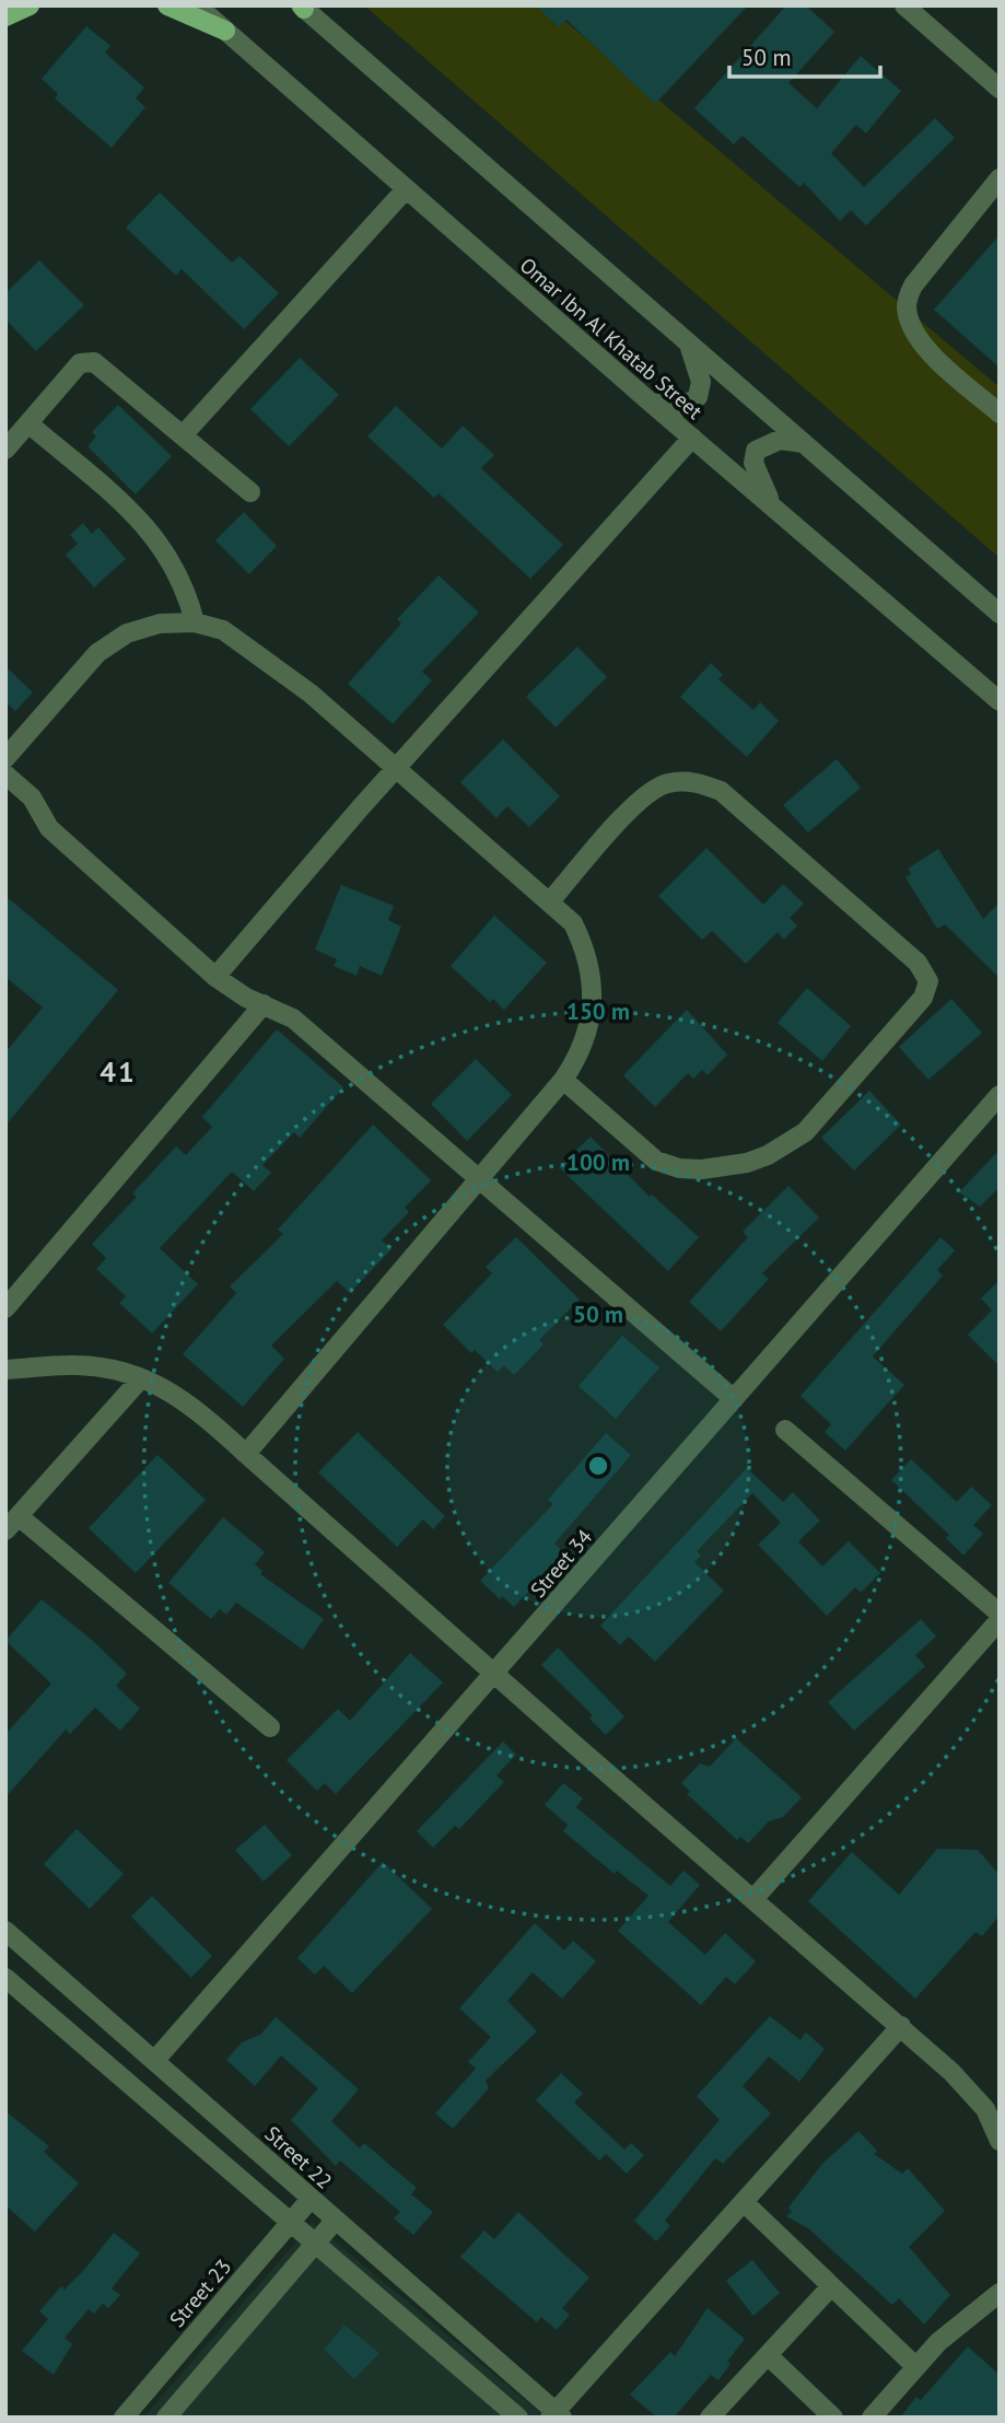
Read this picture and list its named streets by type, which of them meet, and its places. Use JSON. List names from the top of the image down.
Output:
{
  "streets": {
    "street": [
      "Omar Ibn Al Khatab Street",
      "Street 34",
      "Street 22",
      "Street 23"
    ]
  },
  "crossings": [
    ["Street 34", "Street 22"],
    ["Street 22", "Street 23"]
  ],
  "districts": ["41"],
  "scale_bar": "50 m",
  "rings": ["150 m", "100 m", "50 m"]
}
